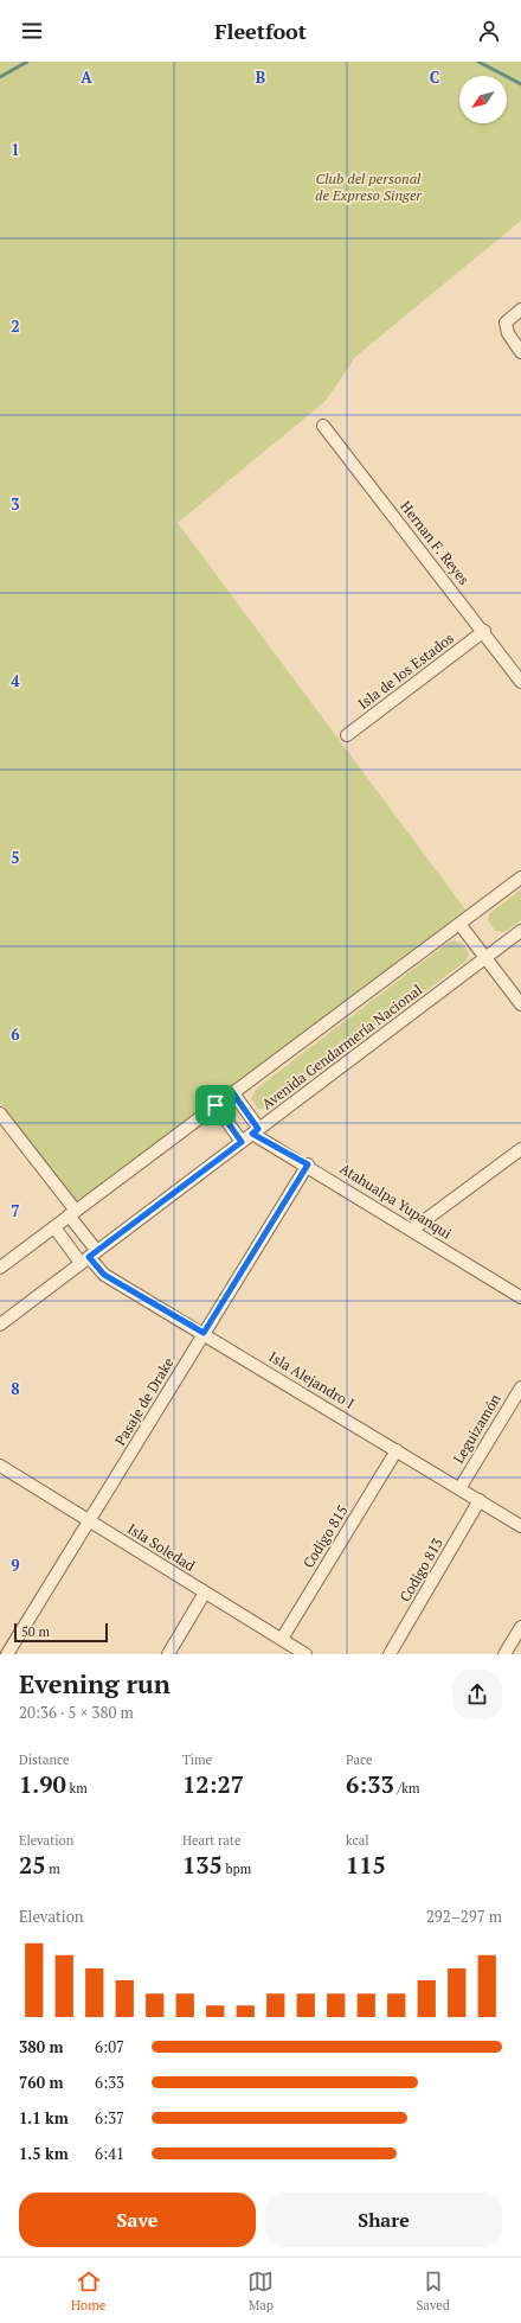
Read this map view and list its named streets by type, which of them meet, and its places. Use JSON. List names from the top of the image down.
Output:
{
  "streets": {
    "street": [
      "Hernan F. Reyes",
      "Isla de los Estados",
      "Avenida Gendarmería Nacional",
      "Atahualpa Yupanqui",
      "Isla Alejandro I",
      "Pasaje de Drake",
      "Leguizamón",
      "Codigo 815",
      "Isla Soledad",
      "Codigo 813"
    ]
  },
  "crossings": [
    ["Hernan F. Reyes", "Isla de los Estados"],
    ["Avenida Gendarmería Nacional", "Atahualpa Yupanqui"],
    ["Avenida Gendarmería Nacional", "Isla Alejandro I"],
    ["Atahualpa Yupanqui", "Pasaje de Drake"],
    ["Isla Alejandro I", "Pasaje de Drake"],
    ["Isla Alejandro I", "Leguizamón"],
    ["Isla Alejandro I", "Codigo 815"],
    ["Isla Alejandro I", "Codigo 813"],
    ["Pasaje de Drake", "Isla Soledad"],
    ["Codigo 815", "Isla Soledad"]
  ],
  "parks": ["Club del personal de Expreso Singer"],
  "scale_bar": "50 m",
  "north": "bottom left",
  "page": {
    "header": "Fleetfoot",
    "scale": "50 m",
    "heading": ["Evening run", "20:36 · 5 × 380 m"],
    "stats": [
      ["Distance", "1.90 km"],
      ["Time", "12:27"],
      ["Pace", "6:33 /km"],
      ["Elevation", "25 m"],
      ["Heart rate", "135 bpm"],
      ["kcal", "115"]
    ],
    "chart": ["Elevation", "292–297 m"],
    "list": [
      {
        "name": "380 m",
        "note": "6:07"
      },
      {
        "name": "760 m",
        "note": "6:33"
      },
      {
        "name": "1.1 km",
        "note": "6:37"
      },
      {
        "name": "1.5 km",
        "note": "6:41"
      }
    ],
    "buttons": ["Save", "Share"],
    "tabs": ["Home", "Map", "Saved"]
  },
  "grid": {
    "columns": ["A", "B", "C"],
    "rows": [
      "1",
      "2",
      "3",
      "4",
      "5",
      "6",
      "7",
      "8",
      "9"
    ]
  }
}
